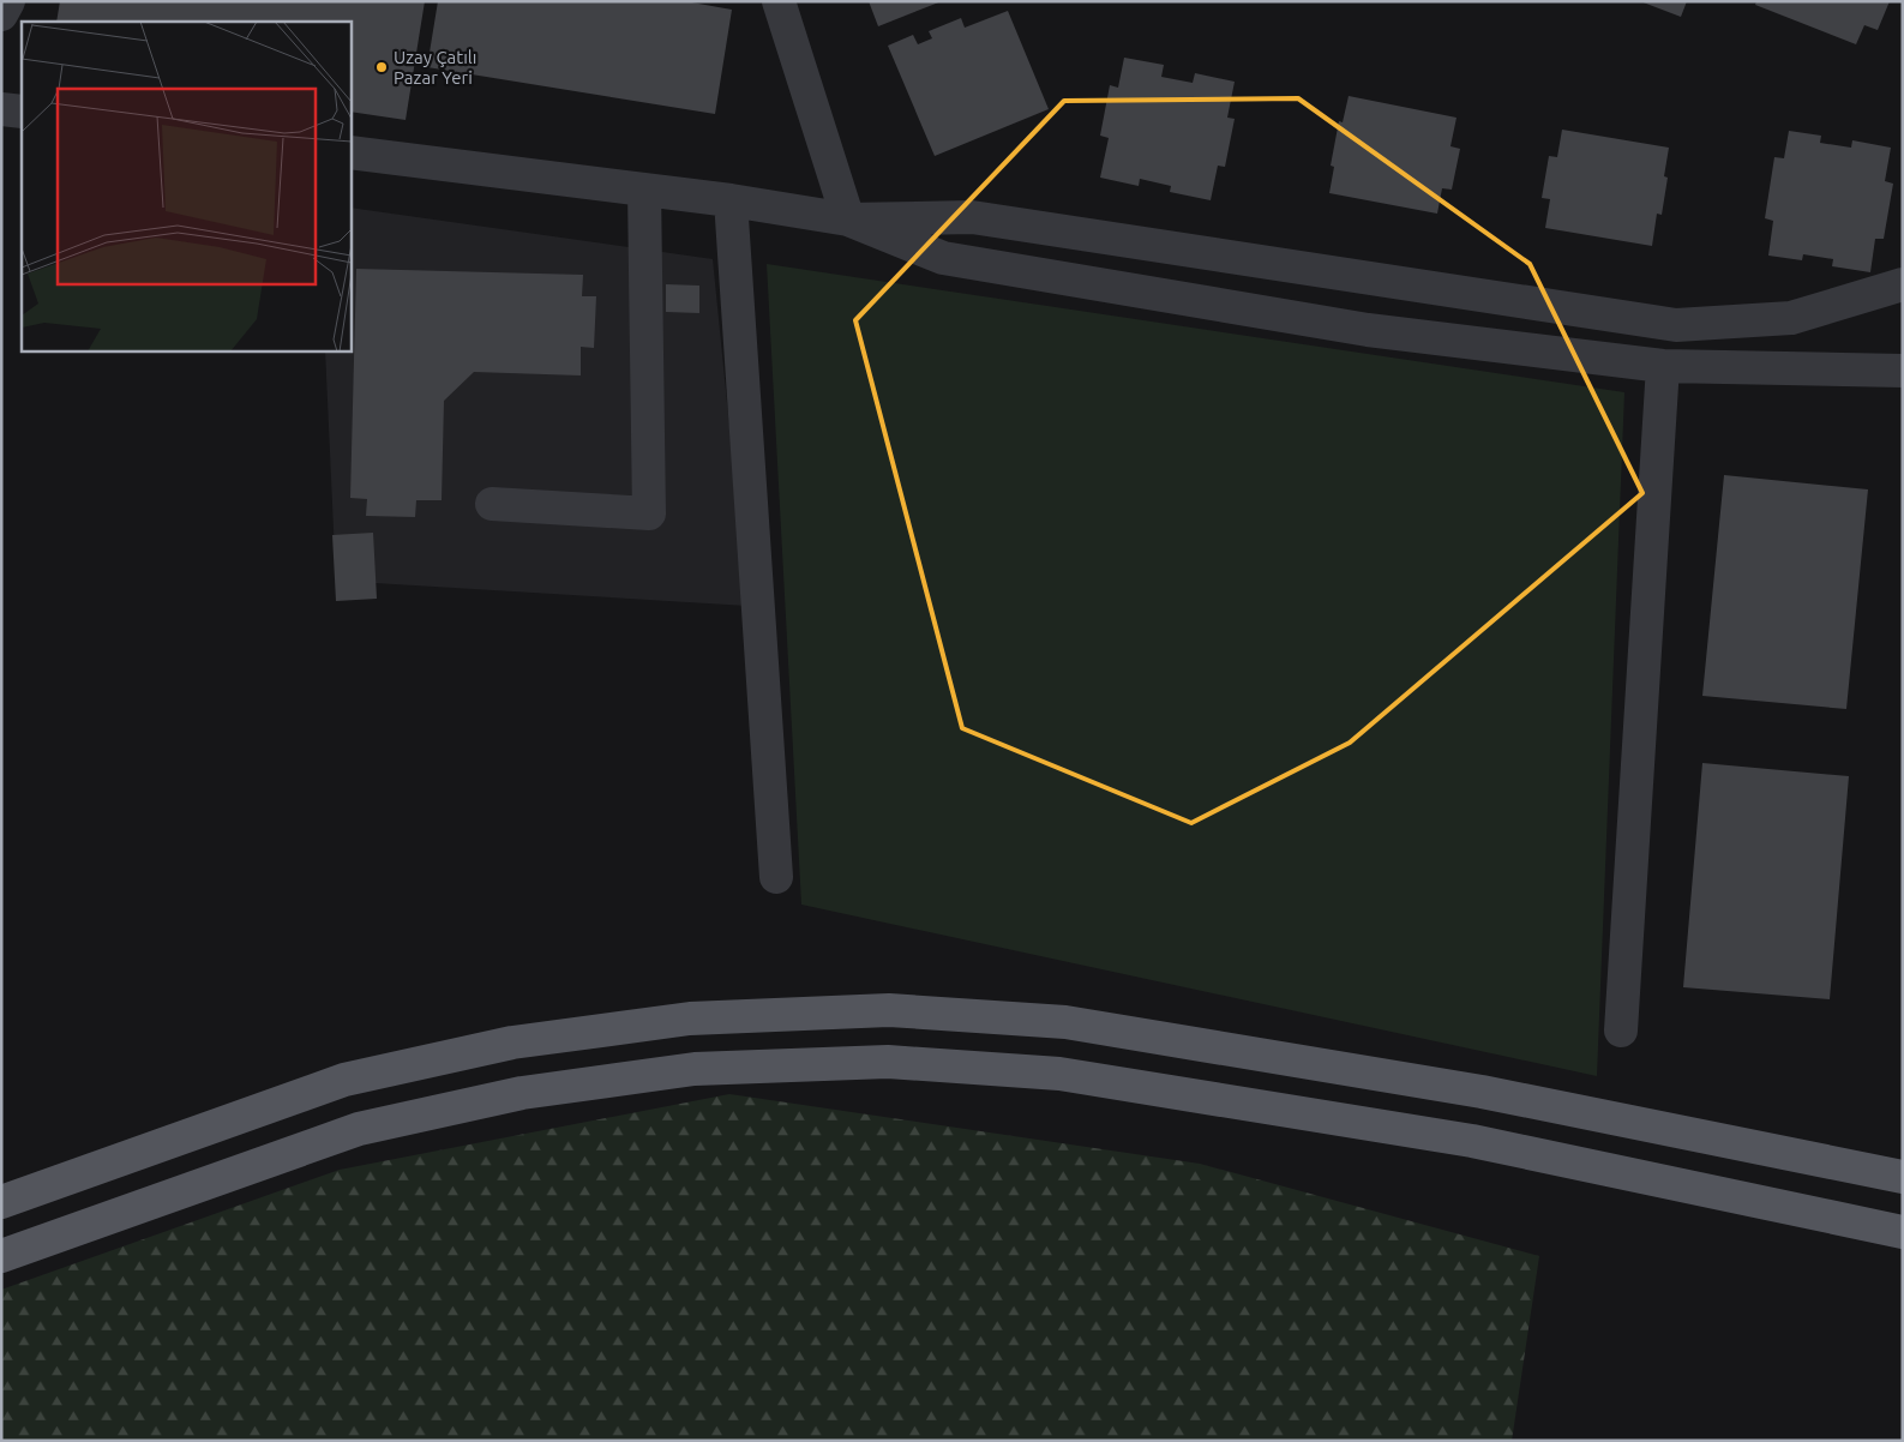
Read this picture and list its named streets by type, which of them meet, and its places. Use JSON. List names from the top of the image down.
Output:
{
  "places": ["Uzay Çatılı Pazar Yeri"]
}
